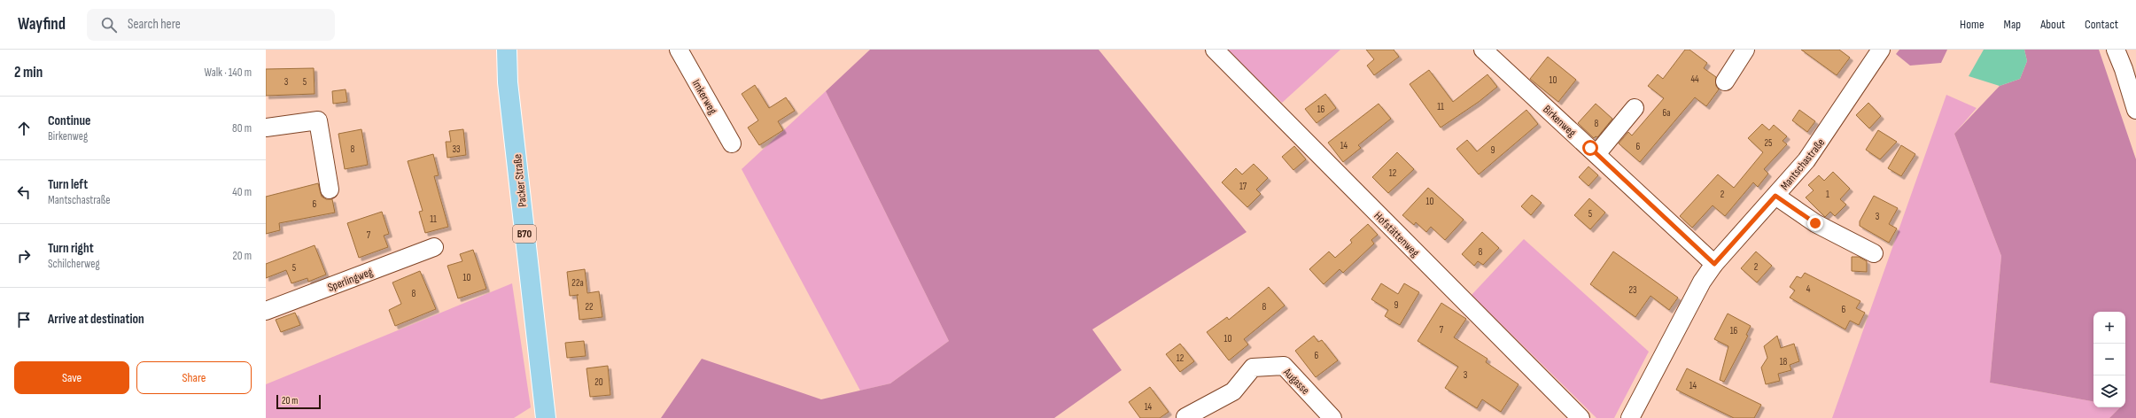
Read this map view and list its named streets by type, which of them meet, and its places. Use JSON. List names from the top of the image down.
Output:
{
  "streets": {
    "main road": ["Packer Straße", "B70"],
    "street": [
      "Imkerweg",
      "Birkenweg",
      "Mantschastraße",
      "Hofstättenweg",
      "Sperlingweg",
      "Augasse"
    ]
  },
  "crossings": [
    ["Birkenweg", "Mantschastraße"]
  ],
  "house_numbers": [
    "44",
    "10",
    "3",
    "5",
    "11",
    "16",
    "6a",
    "8",
    "25",
    "14",
    "6",
    "8",
    "33",
    "9",
    "12",
    "17",
    "2",
    "1",
    "10",
    "6",
    "5",
    "3",
    "11",
    "7",
    "8",
    "2",
    "5",
    "10",
    "22a",
    "4",
    "23",
    "8",
    "9",
    "22",
    "8",
    "6",
    "7",
    "16",
    "10",
    "6",
    "12",
    "18",
    "3",
    "20",
    "14",
    "14"
  ],
  "scale_bar": "20 m",
  "page": {
    "header": "Wayfind",
    "search": "Search here",
    "nav": [
      "Home",
      "Map",
      "About",
      "Contact"
    ],
    "heading": ["2 min", "Walk · 140 m"],
    "list": [
      ["Continue", "Birkenweg", "80 m"],
      ["Turn left", "Mantschastraße", "40 m"],
      ["Turn right", "Schilcherweg", "20 m"],
      "Arrive at destination"
    ],
    "map_buttons": ["+", "−"],
    "buttons": ["Save", "Share"],
    "scale": "20 m"
  }
}
